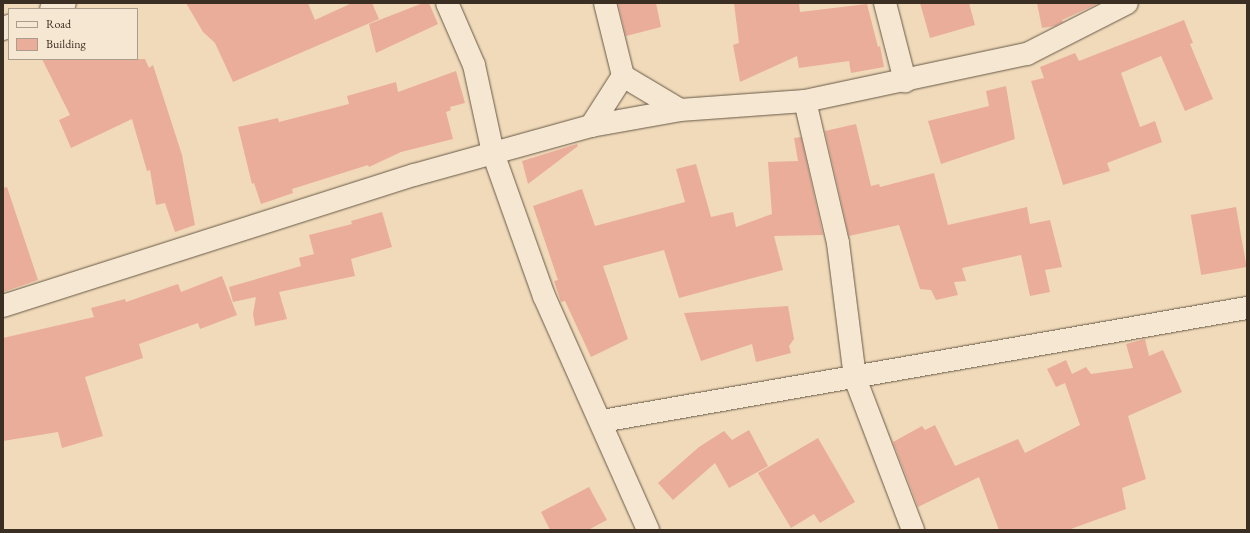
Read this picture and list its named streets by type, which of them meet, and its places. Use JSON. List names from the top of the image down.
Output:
{
  "legend": ["Road", "Building"]
}
